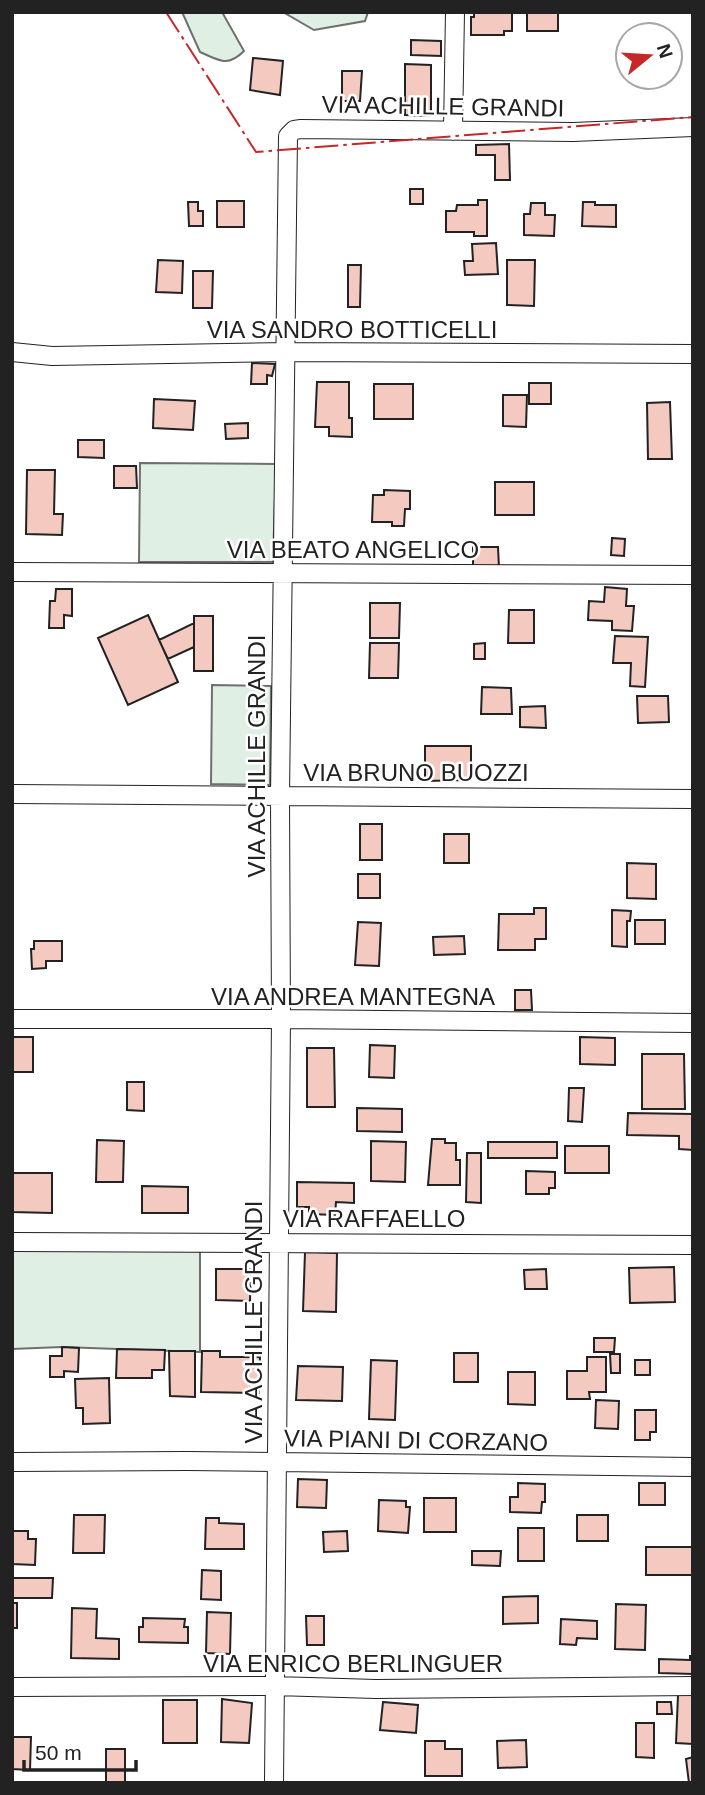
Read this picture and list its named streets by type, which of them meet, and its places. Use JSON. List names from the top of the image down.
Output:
{
  "streets": {
    "street": [
      "VIA ACHILLE GRANDI",
      "VIA SANDRO BOTTICELLI",
      "VIA BEATO ANGELICO",
      "VIA BRUNO BUOZZI",
      "VIA ANDREA MANTEGNA",
      "VIA RAFFAELLO",
      "VIA PIANI DI CORZANO",
      "VIA ENRICO BERLINGUER"
    ]
  },
  "crossings": [
    ["VIA ACHILLE GRANDI", "VIA SANDRO BOTTICELLI"],
    ["VIA ACHILLE GRANDI", "VIA BEATO ANGELICO"],
    ["VIA ACHILLE GRANDI", "VIA BRUNO BUOZZI"],
    ["VIA ACHILLE GRANDI", "VIA ANDREA MANTEGNA"],
    ["VIA ACHILLE GRANDI", "VIA RAFFAELLO"],
    ["VIA ACHILLE GRANDI", "VIA PIANI DI CORZANO"],
    ["VIA ACHILLE GRANDI", "VIA ENRICO BERLINGUER"]
  ],
  "scale_bar": "50 m",
  "north": "right"
}
